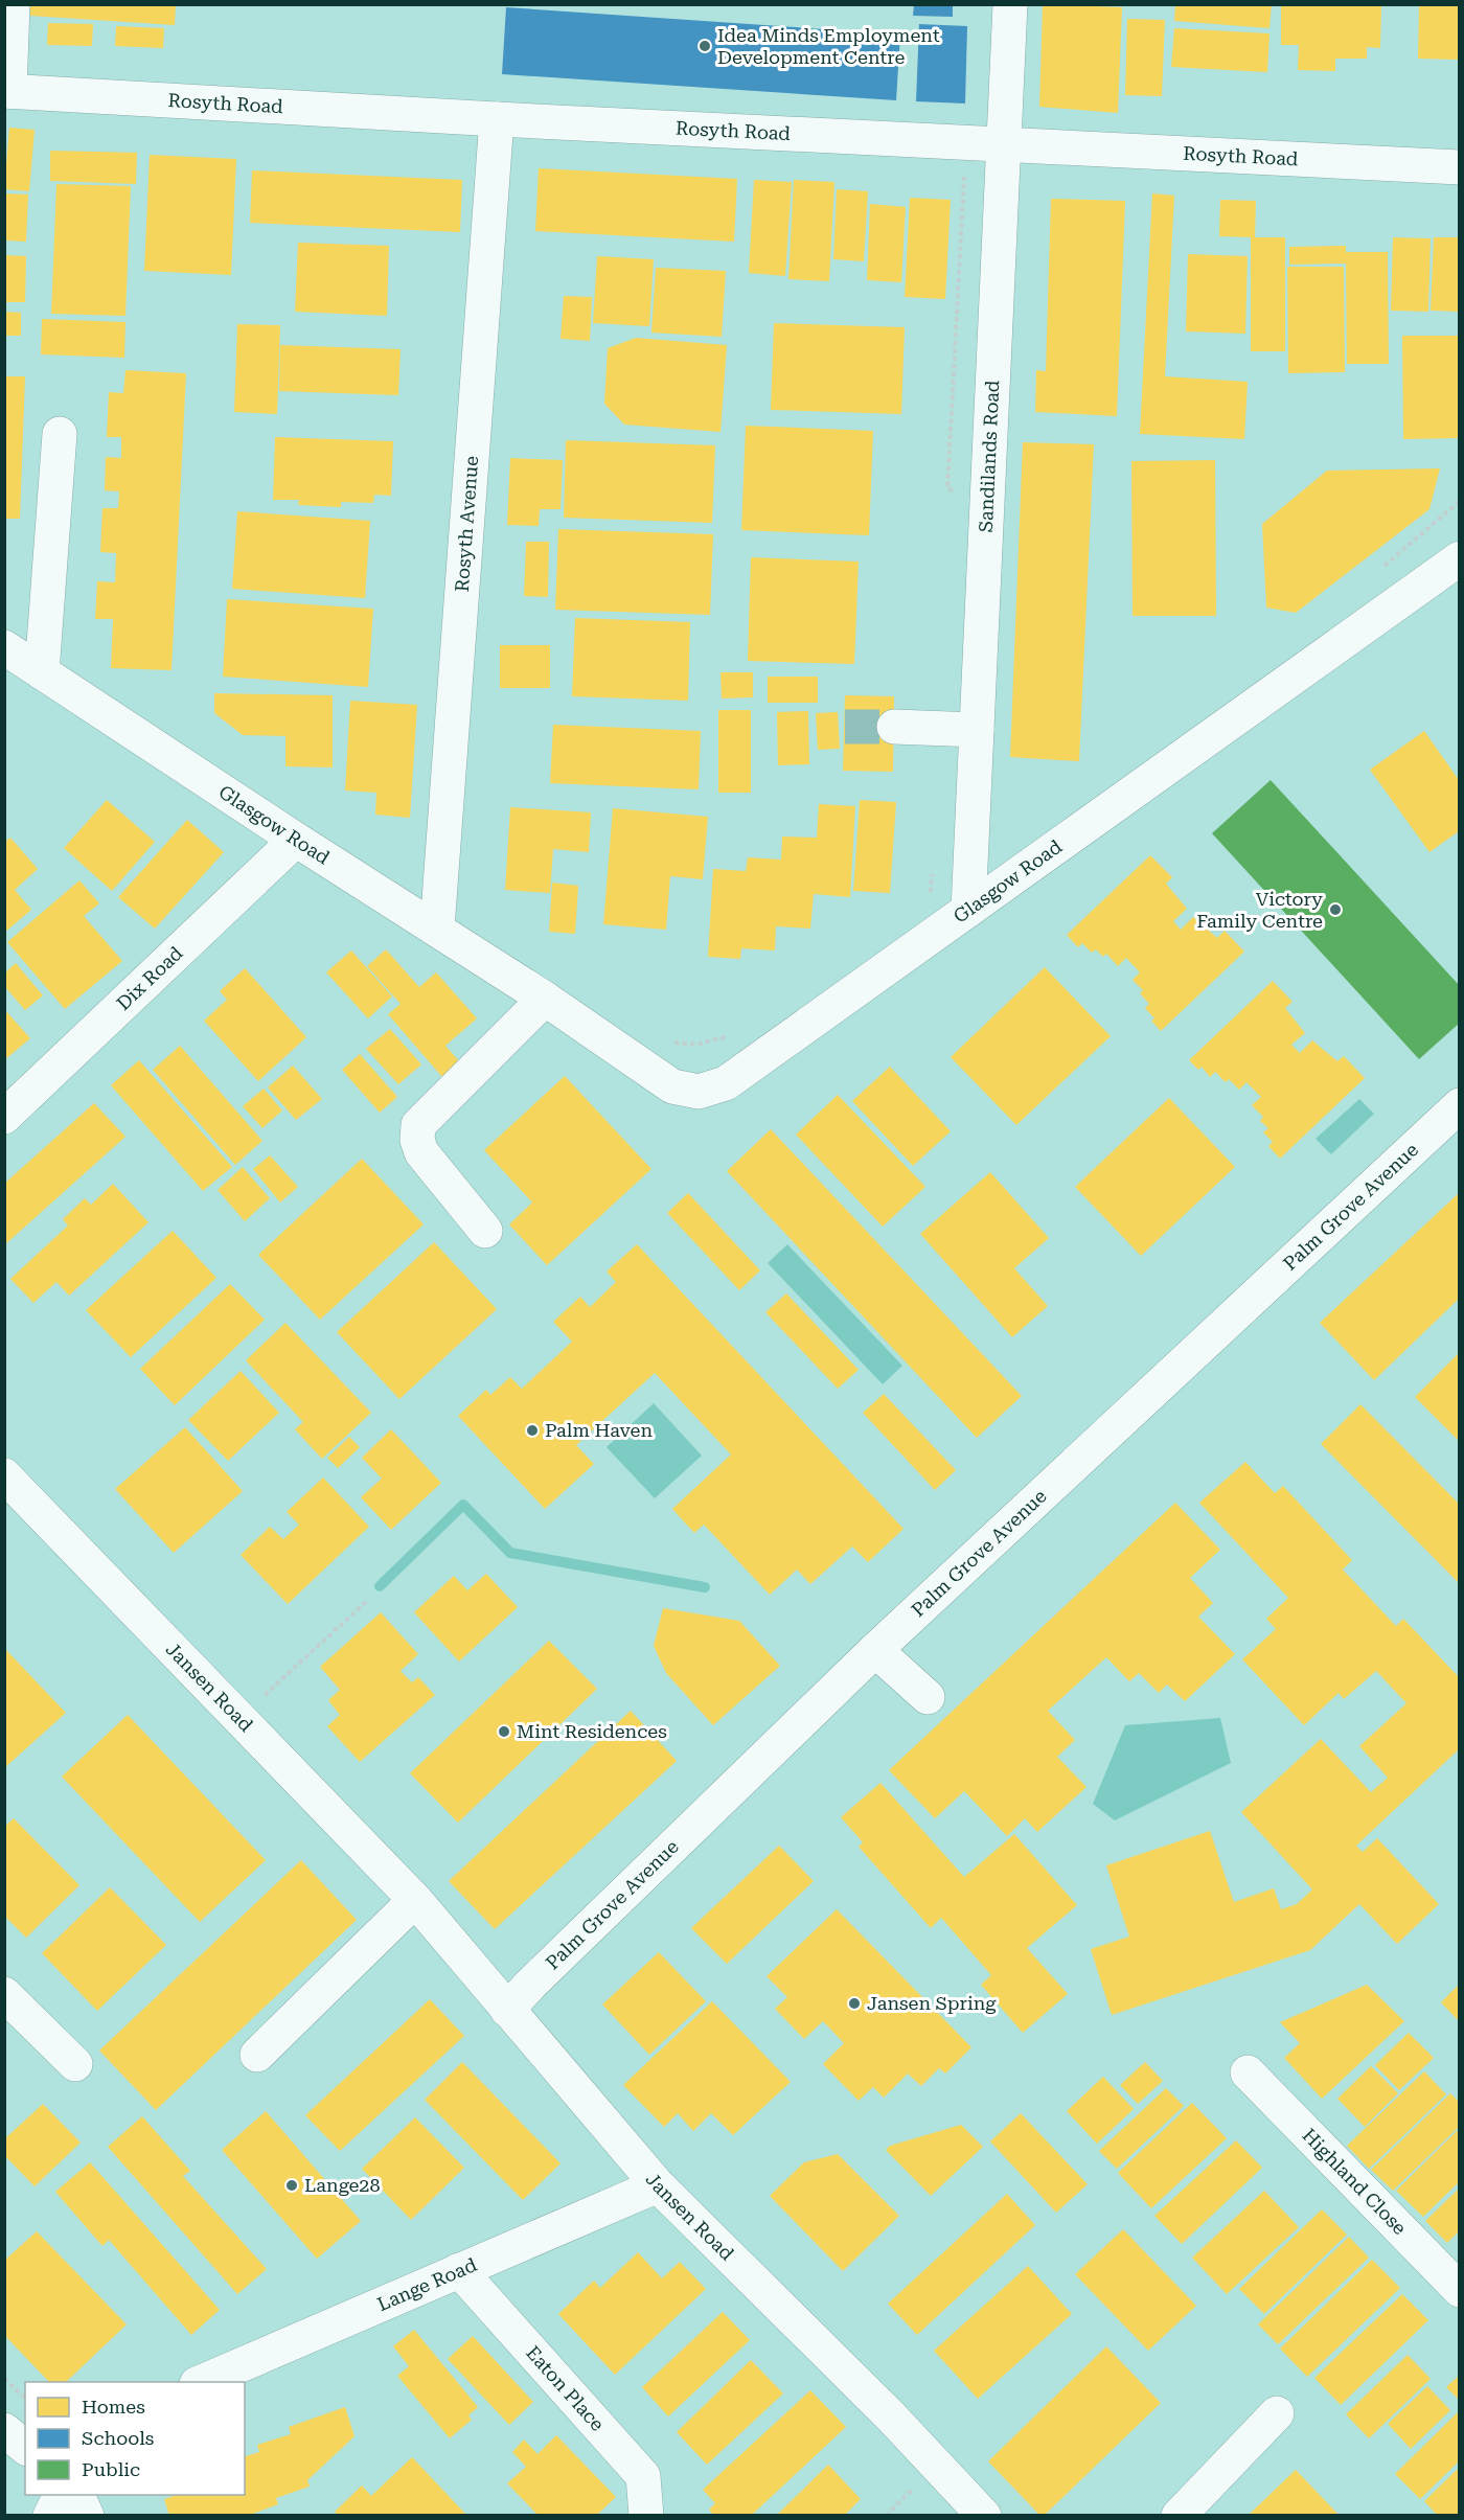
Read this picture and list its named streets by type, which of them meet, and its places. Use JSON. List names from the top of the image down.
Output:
{
  "streets": {
    "street": [
      "Rosyth Road",
      "Sandilands Road",
      "Rosyth Avenue",
      "Glasgow Road",
      "Dix Road",
      "Palm Grove Avenue",
      "Jansen Road",
      "Highland Close",
      "Lange Road",
      "Eaton Place"
    ]
  },
  "crossings": [
    ["Rosyth Road", "Sandilands Road"],
    ["Rosyth Road", "Rosyth Avenue"],
    ["Sandilands Road", "Glasgow Road"],
    ["Rosyth Avenue", "Glasgow Road"],
    ["Glasgow Road", "Dix Road"],
    ["Palm Grove Avenue", "Jansen Road"],
    ["Jansen Road", "Lange Road"],
    ["Lange Road", "Eaton Place"]
  ],
  "places": [
    "Idea Minds Employment Development Centre",
    "Victory Family Centre",
    "Palm Haven",
    "Mint Residences",
    "Jansen Spring",
    "Lange28"
  ],
  "legend": ["Homes", "Schools", "Public"]
}
